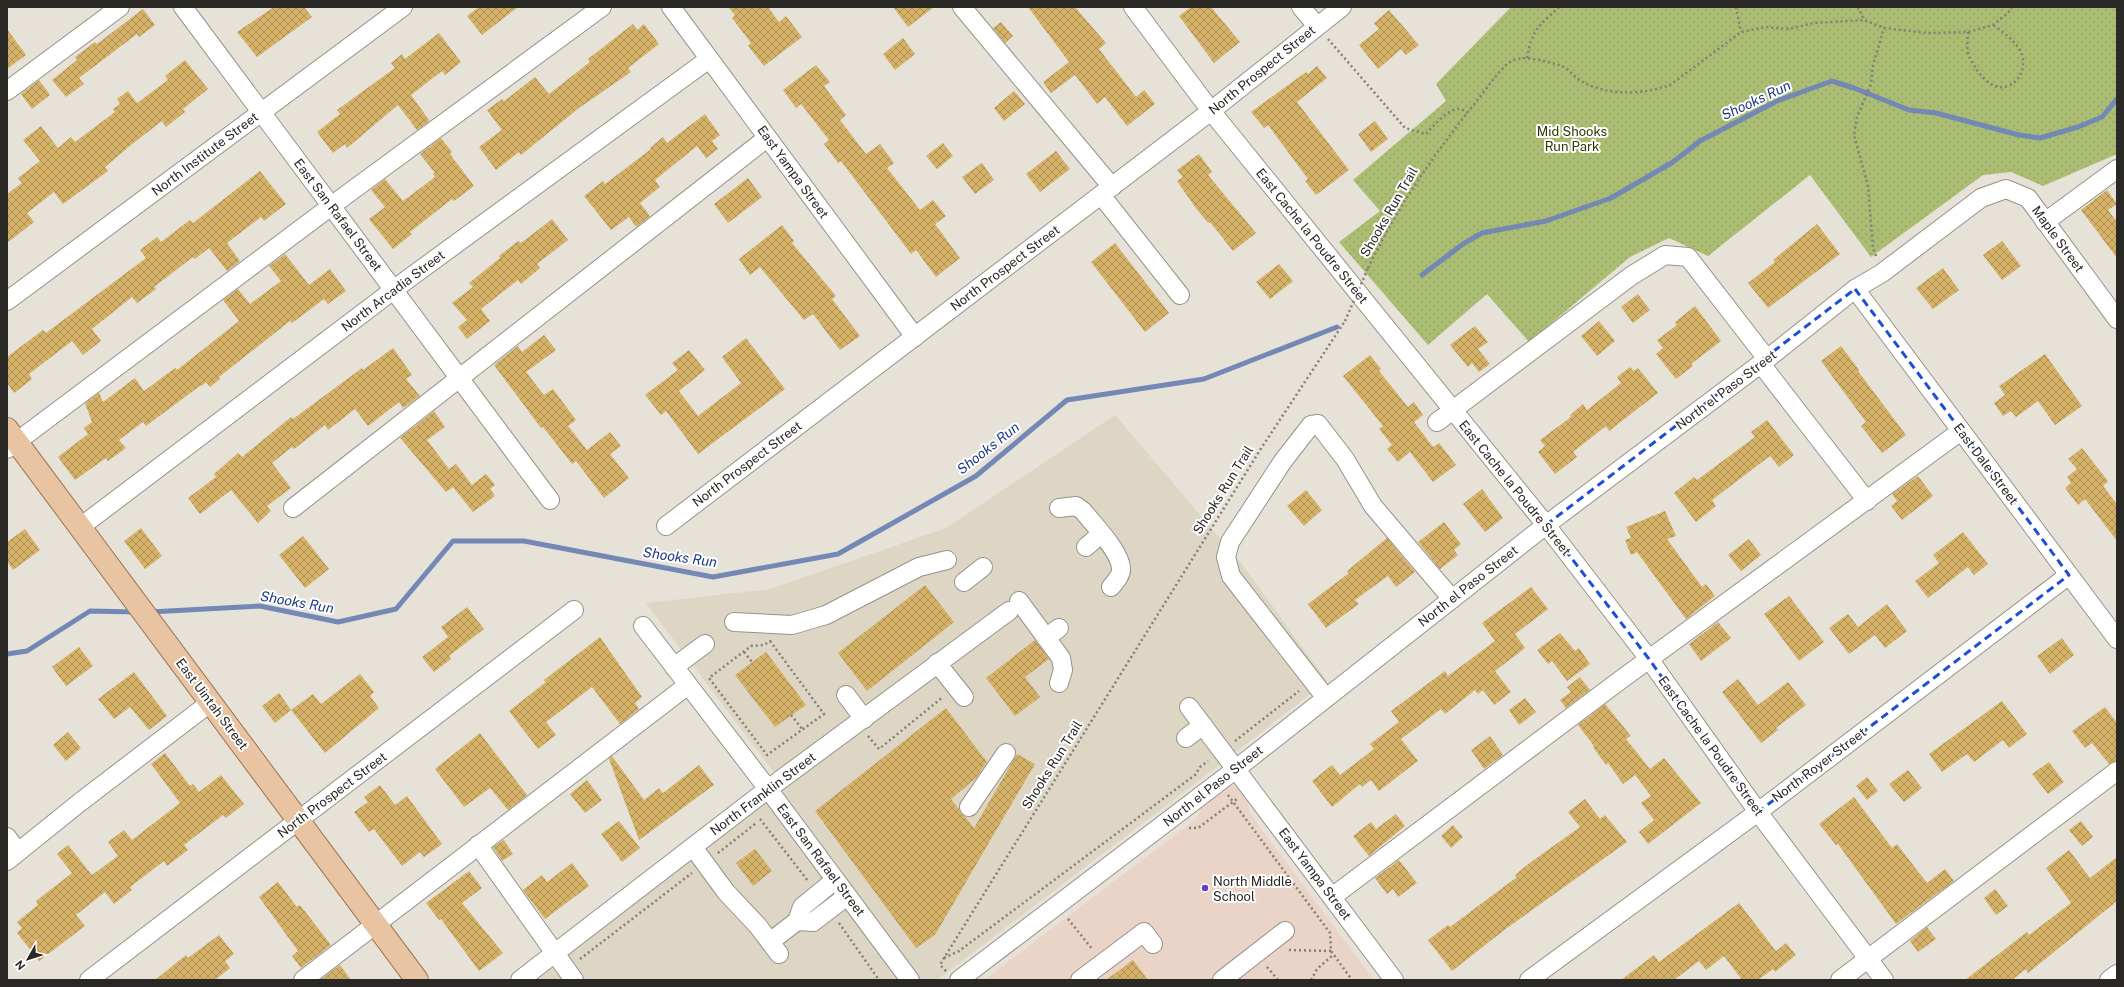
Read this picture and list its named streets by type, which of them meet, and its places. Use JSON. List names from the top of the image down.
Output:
{
  "streets": {
    "main road": ["East Uintah Street"],
    "street": [
      "North Prospect Street",
      "North Institute Street",
      "East Yampa Street",
      "East San Rafael Street",
      "East Cache la Poudre Street",
      "Maple Street",
      "North Arcadia Street",
      "North el Paso Street",
      "East Dale Street",
      "North Royer Street",
      "North Franklin Street"
    ],
    "path": ["Shooks Run Trail"]
  },
  "crossings": [
    ["North Prospect Street", "East Yampa Street"],
    ["North Prospect Street", "East Cache la Poudre Street"],
    ["North Prospect Street", "East Uintah Street"],
    ["North Institute Street", "East San Rafael Street"],
    ["East Yampa Street", "North Arcadia Street"],
    ["East Yampa Street", "North el Paso Street"],
    ["East San Rafael Street", "North Arcadia Street"],
    ["East San Rafael Street", "North Franklin Street"],
    ["East Cache la Poudre Street", "North el Paso Street"],
    ["East Cache la Poudre Street", "North Royer Street"],
    ["Maple Street", "North el Paso Street"],
    ["North Arcadia Street", "East Uintah Street"],
    ["North el Paso Street", "East Dale Street"],
    ["East Dale Street", "North Royer Street"]
  ],
  "water": ["Shooks Run"],
  "parks": ["Mid Shooks Run Park"],
  "places": ["North Middle School"],
  "north": "bottom left"
}
